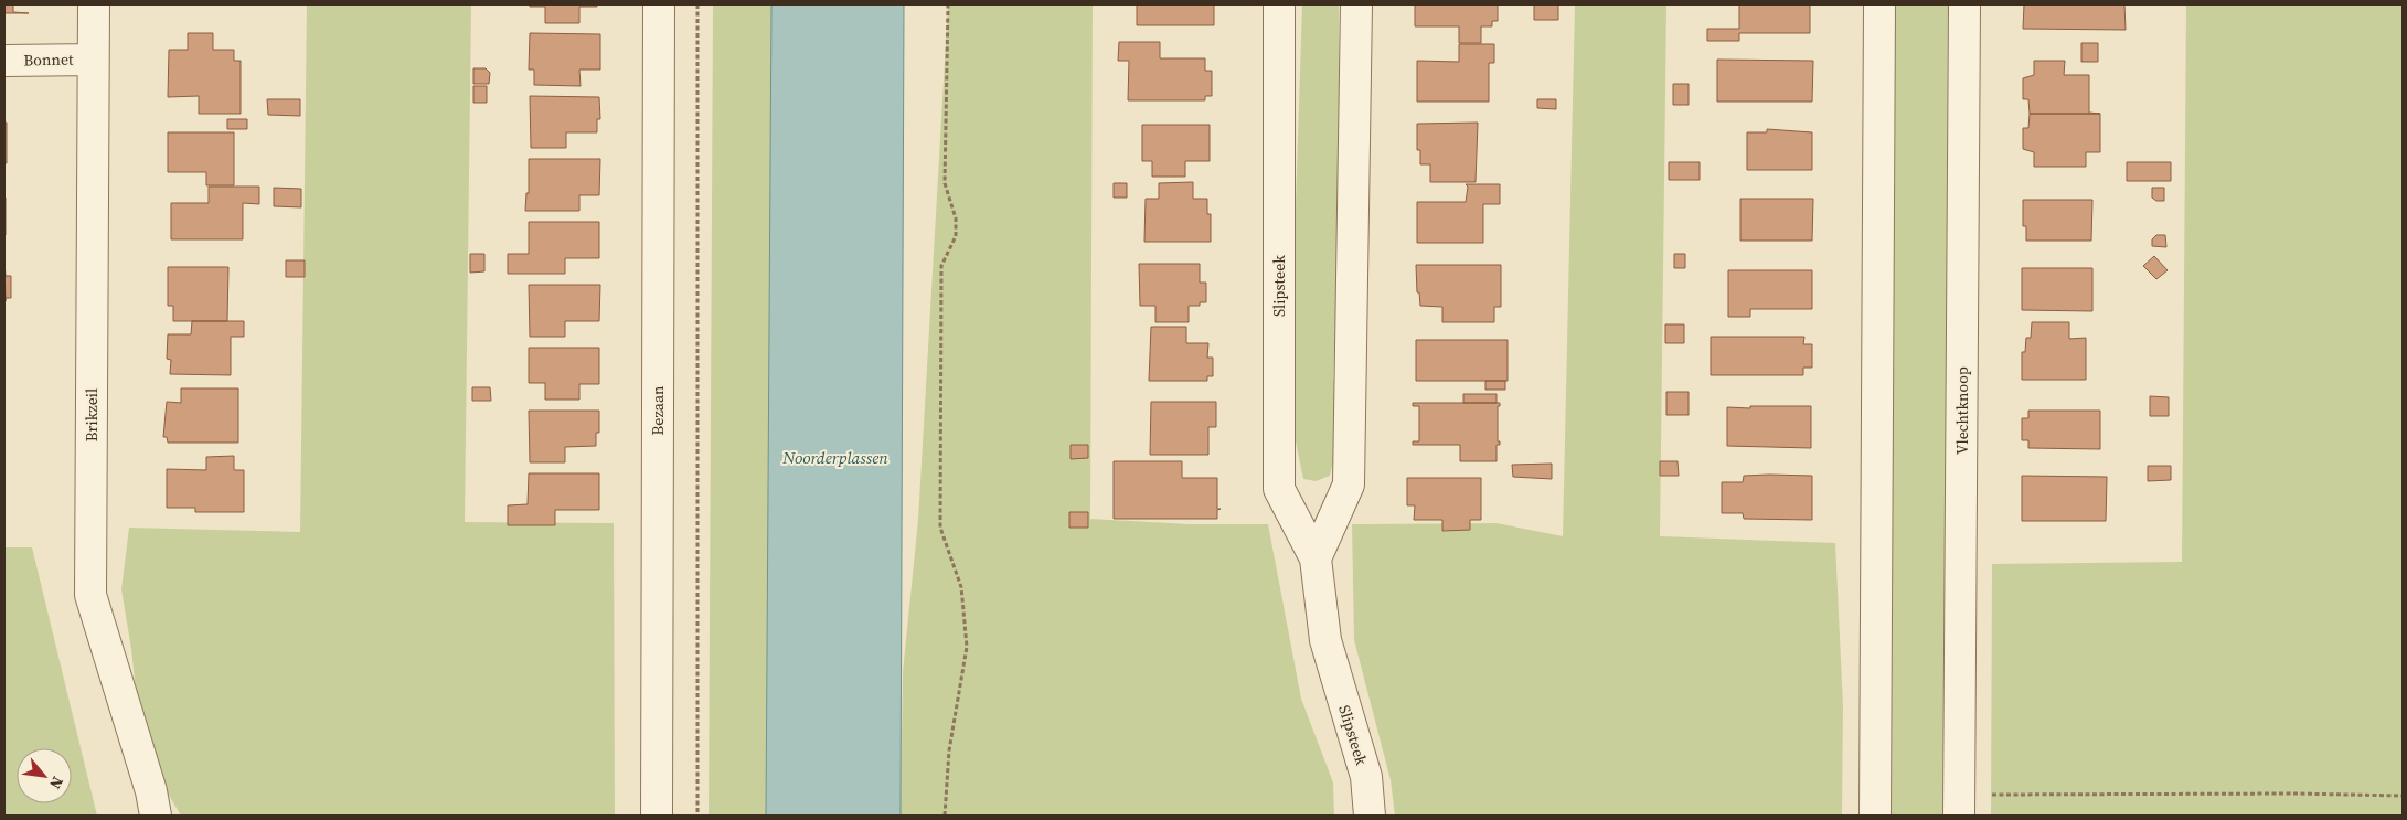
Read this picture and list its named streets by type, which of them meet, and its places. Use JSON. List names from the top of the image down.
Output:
{
  "streets": {
    "street": [
      "Bonnet",
      "Slipsteek",
      "Bezaan",
      "Vlechtknoop",
      "Brikzeil"
    ]
  },
  "crossings": [
    ["Bonnet", "Brikzeil"]
  ],
  "water": ["Noorderplassen"],
  "north": "bottom right"
}
